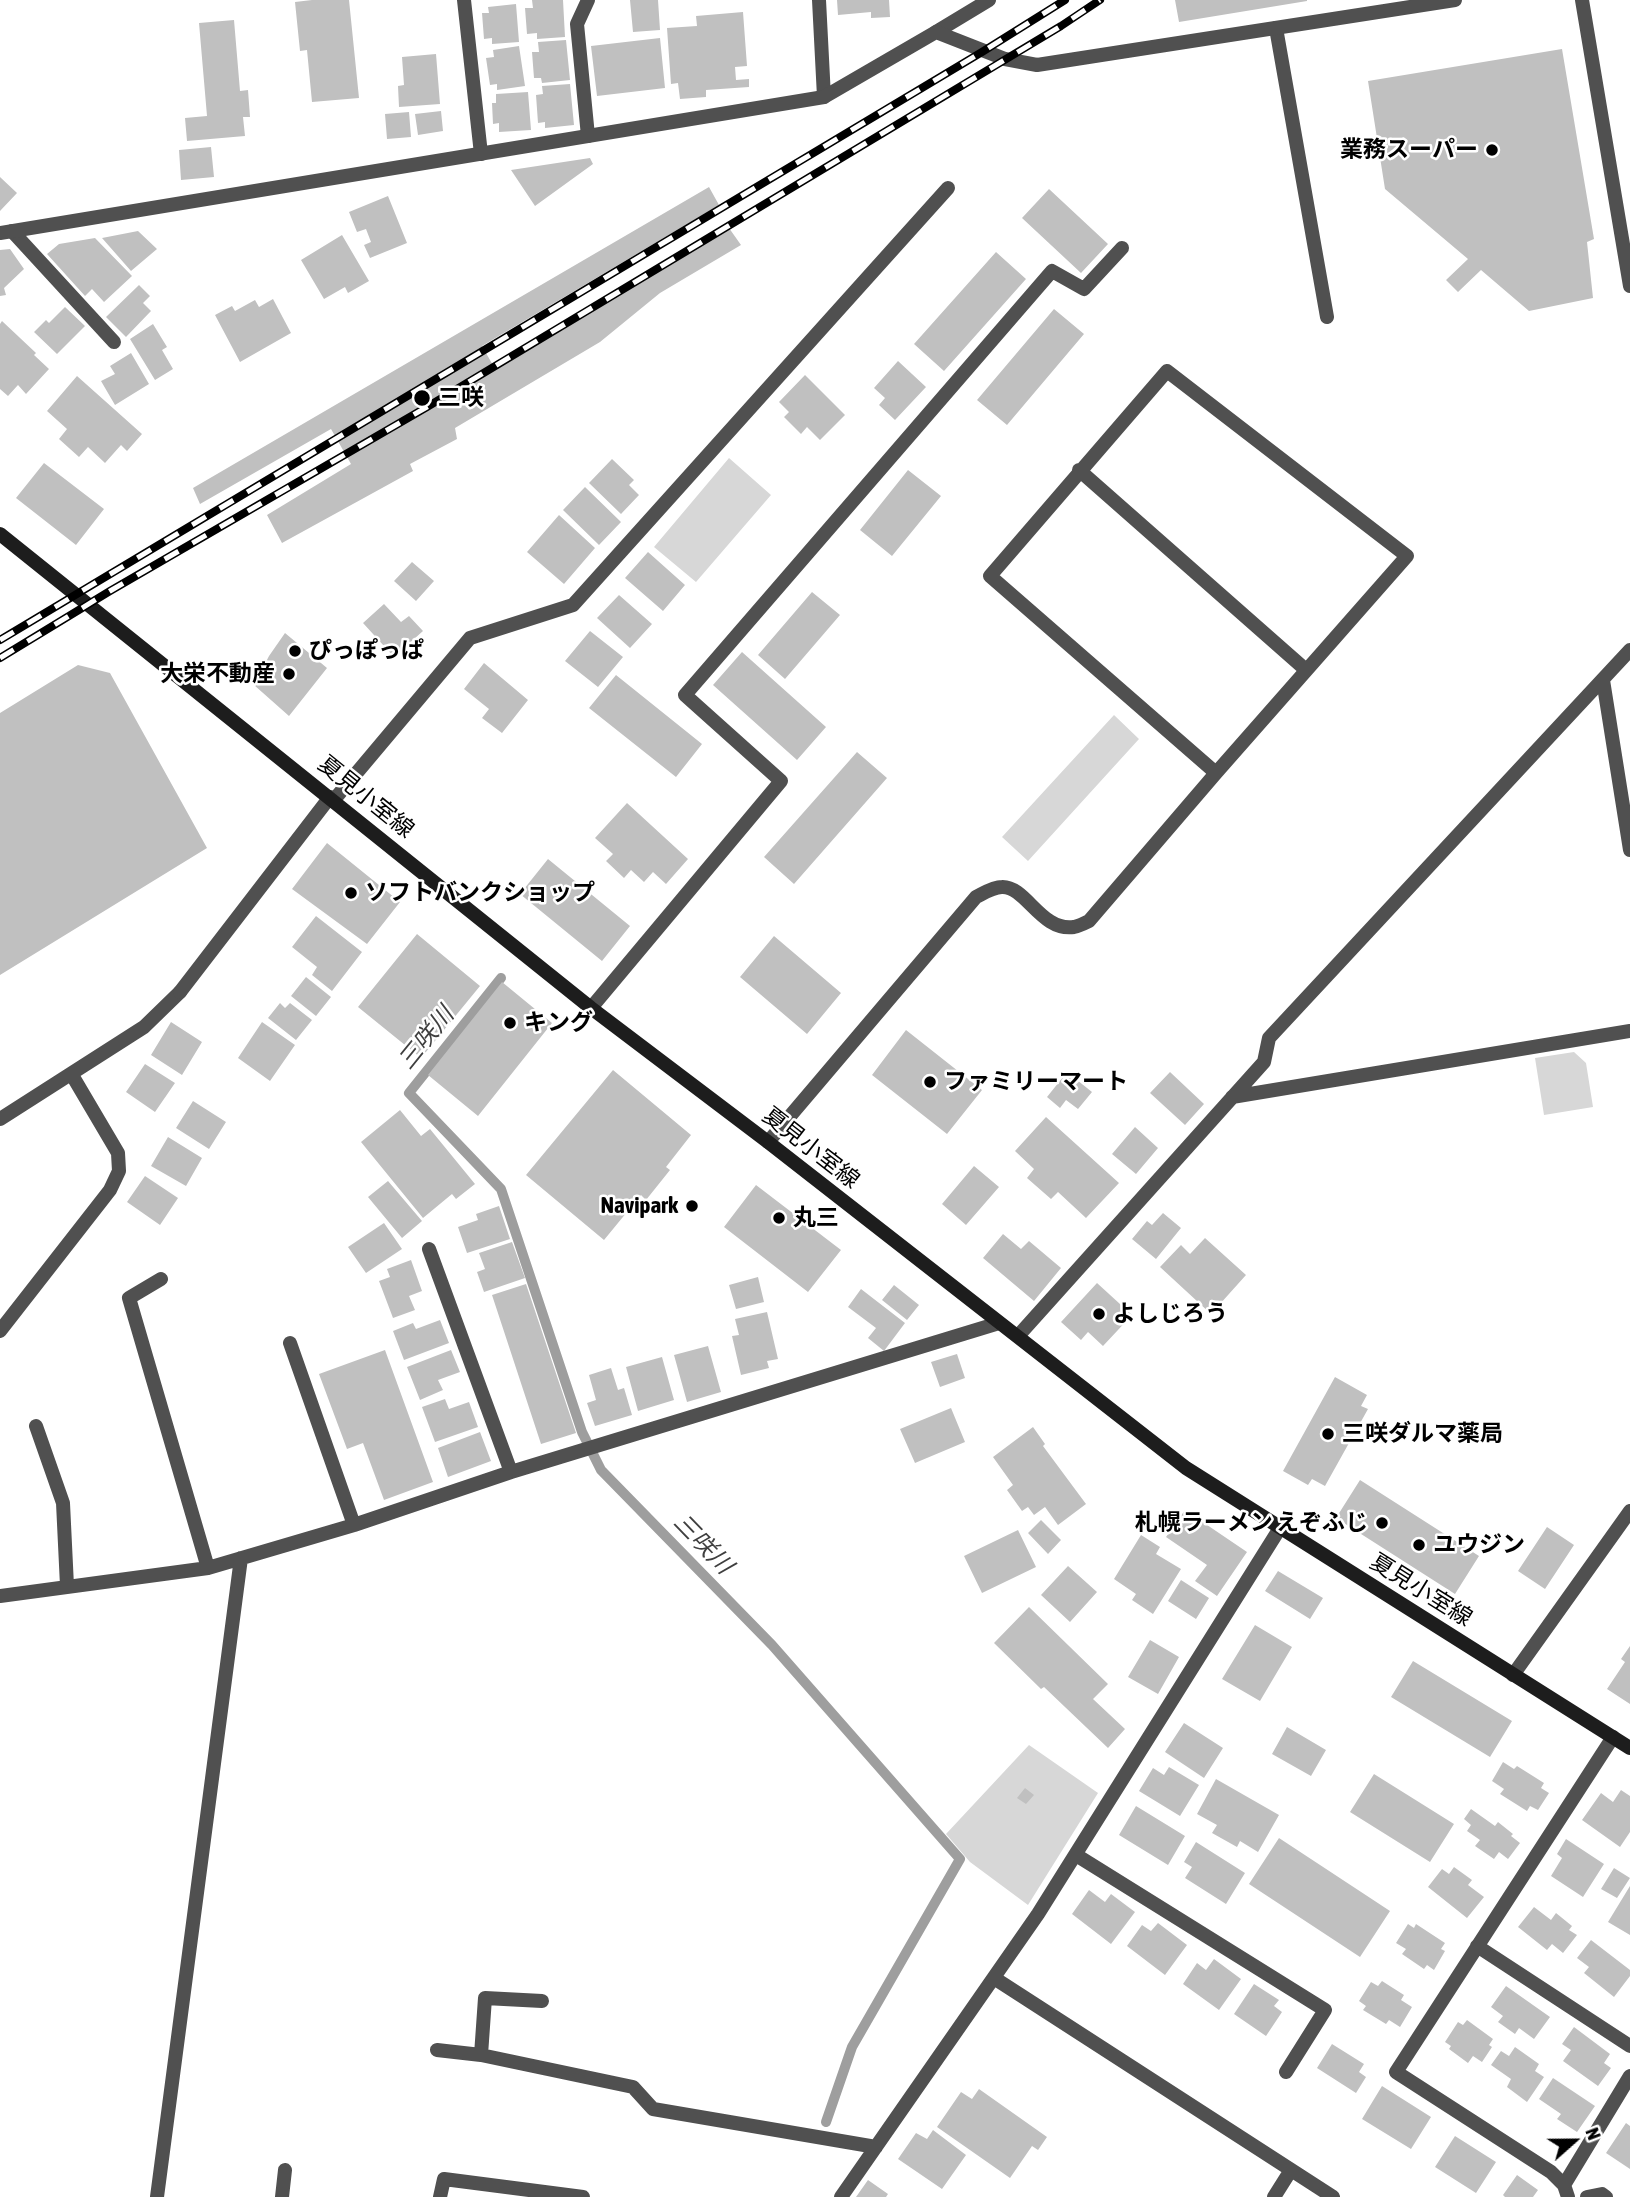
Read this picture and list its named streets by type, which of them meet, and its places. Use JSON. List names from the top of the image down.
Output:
{
  "streets": {
    "main road": ["夏見小室線"]
  },
  "water": ["三咲川"],
  "places": [
    "業務スーパー",
    "三咲",
    "ぴっぽっぱ",
    "大栄不動産",
    "ソフトバンクショップ",
    "キング",
    "ファミリーマート",
    "Navipark",
    "丸三",
    "よしじろう",
    "三咲ダルマ薬局",
    "札幌ラーメン えぞふじ",
    "ユウジン"
  ],
  "north": "right"
}
